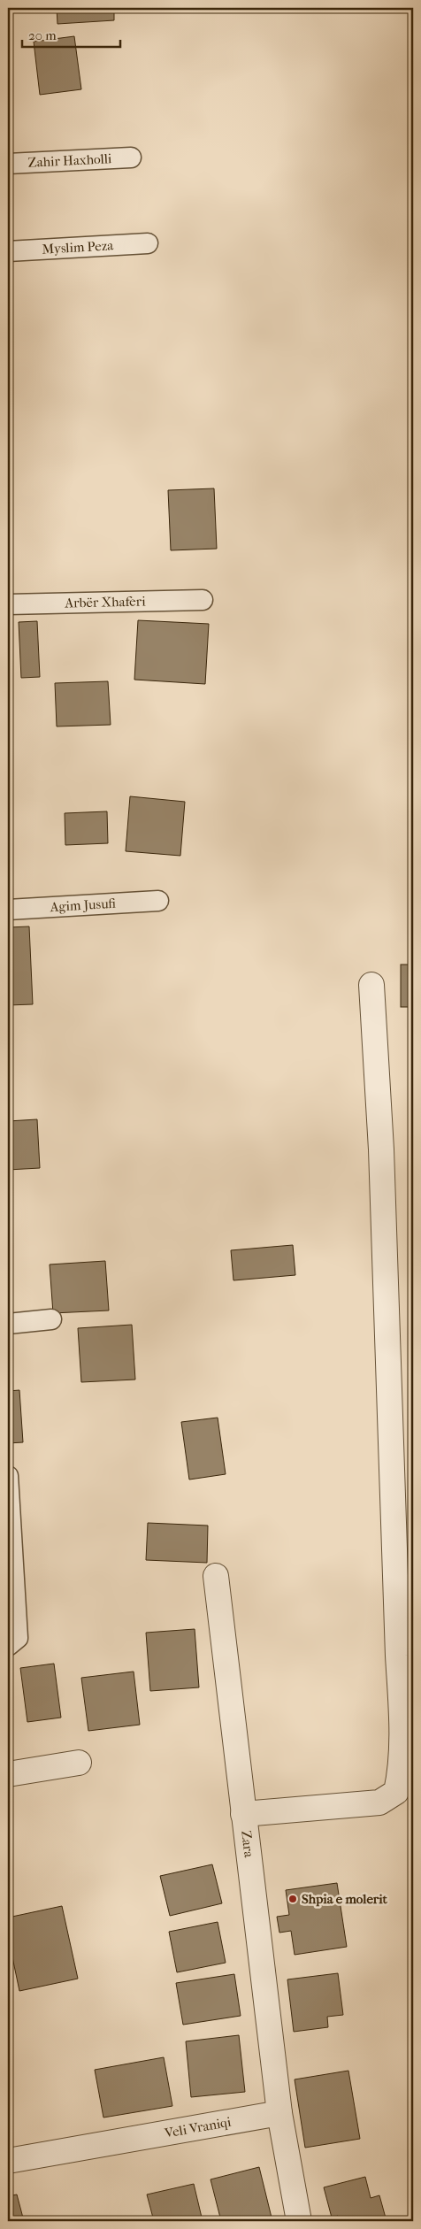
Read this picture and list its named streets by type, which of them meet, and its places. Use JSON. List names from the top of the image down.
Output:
{
  "streets": {
    "street": ["Zara", "Veli Vraniqi"],
    "lane": [
      "Zahir Haxholli",
      "Myslim Peza",
      "Arbër Xhaferi",
      "Agim Jusufi"
    ]
  },
  "crossings": [
    ["Zara", "Veli Vraniqi"]
  ],
  "places": ["Shpia e molerit"],
  "scale_bar": "20 m"
}
